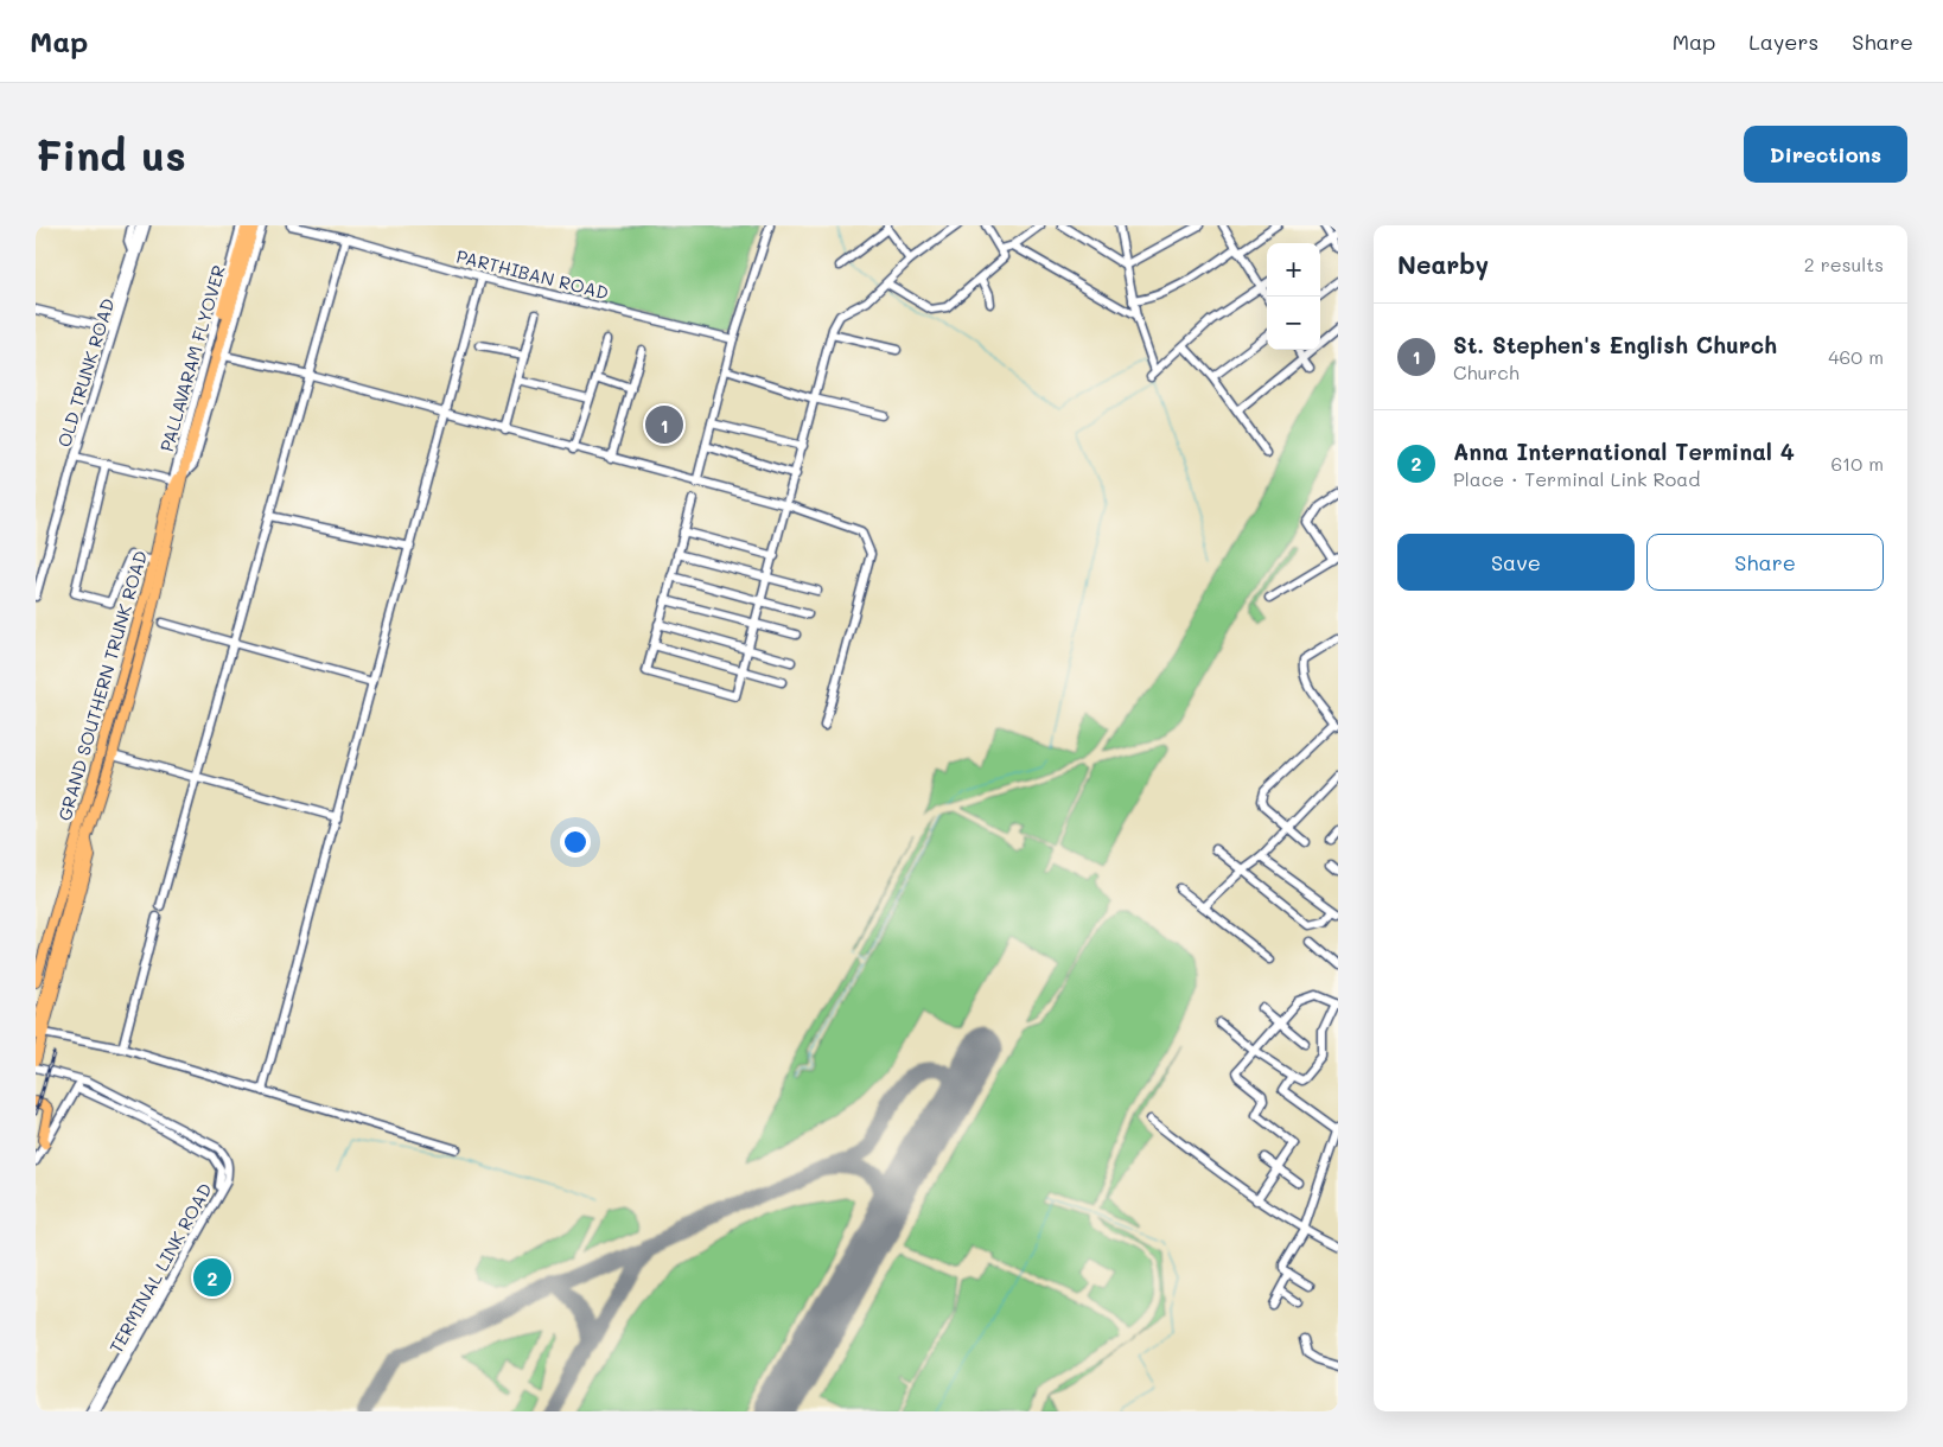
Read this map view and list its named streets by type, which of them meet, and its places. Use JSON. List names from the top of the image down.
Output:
{
  "streets": {
    "main road": ["PALLAVARAM FLYOVER", "GRAND SOUTHERN TRUNK ROAD"],
    "street": ["PARTHIBAN ROAD", "OLD TRUNK ROAD", "TERMINAL LINK ROAD"]
  },
  "crossings": [
    ["PALLAVARAM FLYOVER", "GRAND SOUTHERN TRUNK ROAD"]
  ],
  "page": {
    "header": "Map",
    "nav": ["Map", "Layers", "Share"],
    "buttons": [
      "Directions",
      ["Save", "Share"]
    ],
    "title": "Find us",
    "heading": ["Nearby", "2 results"],
    "map_buttons": ["+", "−"],
    "list": [
      {
        "mark": "1",
        "name": "St. Stephen's English Church",
        "note": "Church",
        "value": "460 m"
      },
      {
        "mark": "2",
        "name": "Anna International Terminal 4",
        "note": "Place · Terminal Link Road",
        "value": "610 m"
      }
    ],
    "pins": ["1", "2"]
  }
}
